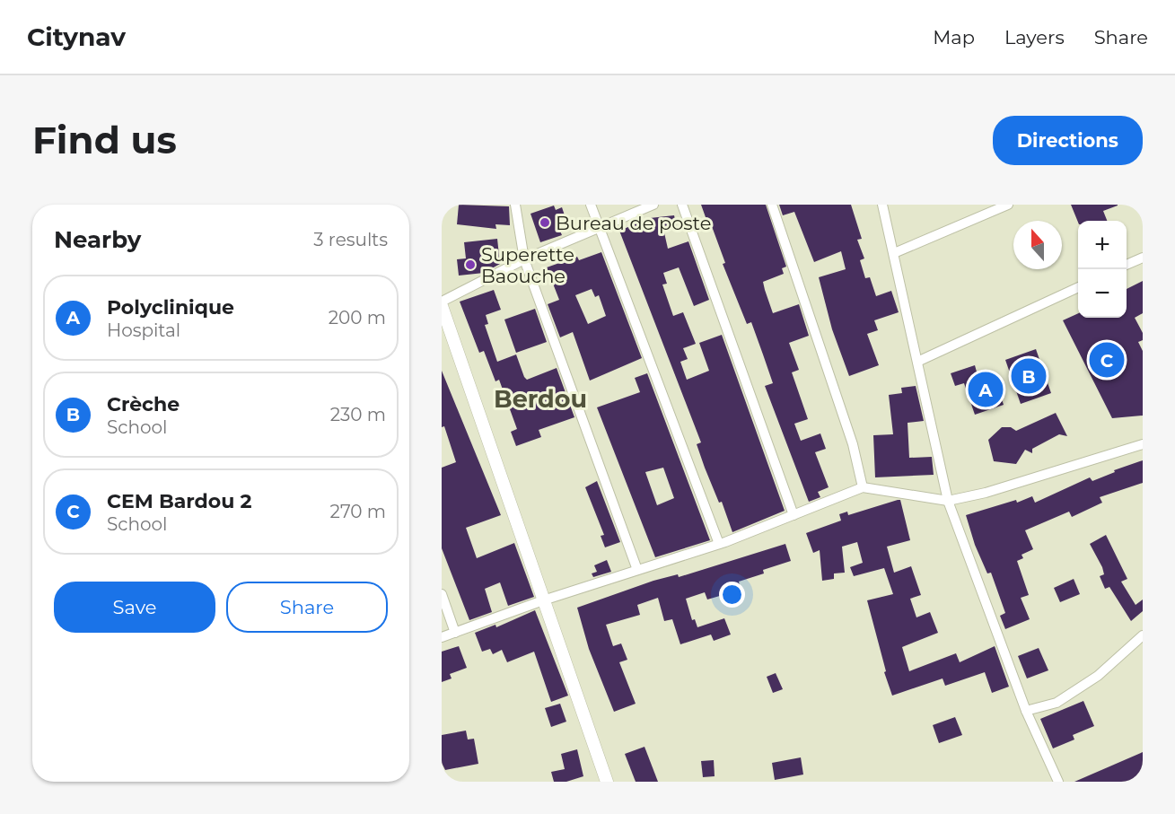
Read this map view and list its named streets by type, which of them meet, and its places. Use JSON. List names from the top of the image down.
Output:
{
  "districts": ["Berdou"],
  "places": ["Bureau de poste", "Superette Baouche"],
  "north": "top",
  "page": {
    "header": "Citynav",
    "nav": ["Map", "Layers", "Share"],
    "buttons": [
      "Directions",
      ["Save", "Share"]
    ],
    "title": "Find us",
    "heading": ["Nearby", "3 results"],
    "map_buttons": ["+", "−"],
    "list": [
      {
        "mark": "A",
        "name": "Polyclinique",
        "note": "Hospital",
        "value": "200 m"
      },
      {
        "mark": "B",
        "name": "Crèche",
        "note": "School",
        "value": "230 m"
      },
      {
        "mark": "C",
        "name": "CEM Bardou 2",
        "note": "School",
        "value": "270 m"
      }
    ],
    "pins": ["C", "B", "A"]
  }
}
